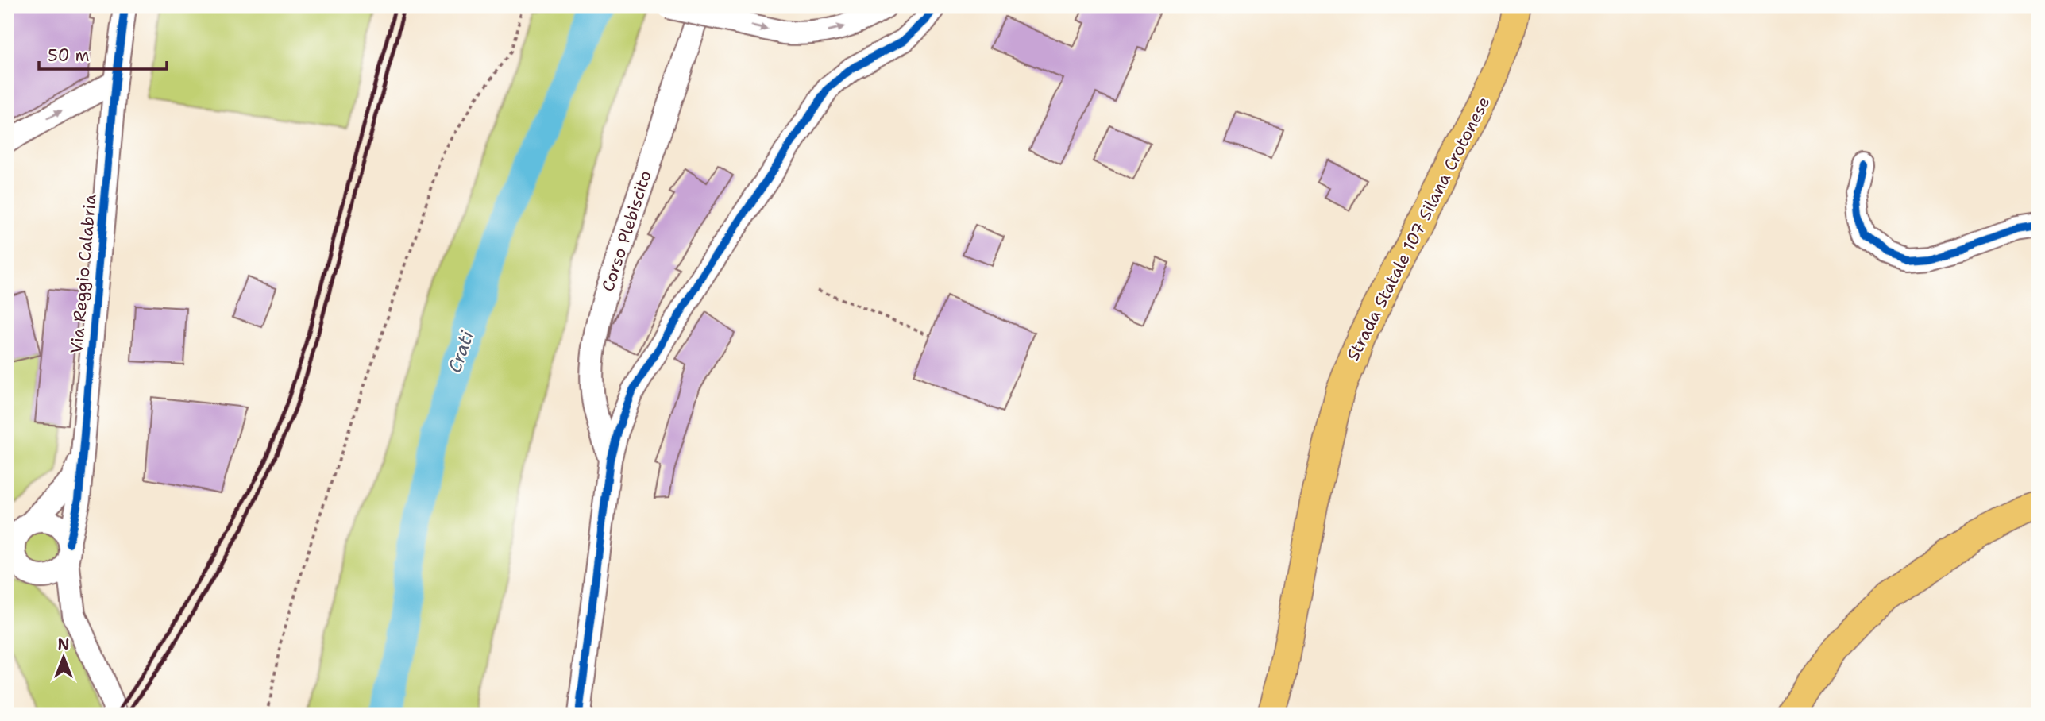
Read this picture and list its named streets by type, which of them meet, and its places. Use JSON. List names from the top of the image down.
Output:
{
  "streets": {
    "main road": ["Strada Statale 107 Silana Crotonese"],
    "street": ["Corso Plebiscito", "Via Reggio Calabria"]
  },
  "water": ["Crati"],
  "scale_bar": "50 m",
  "north": "top"
}
